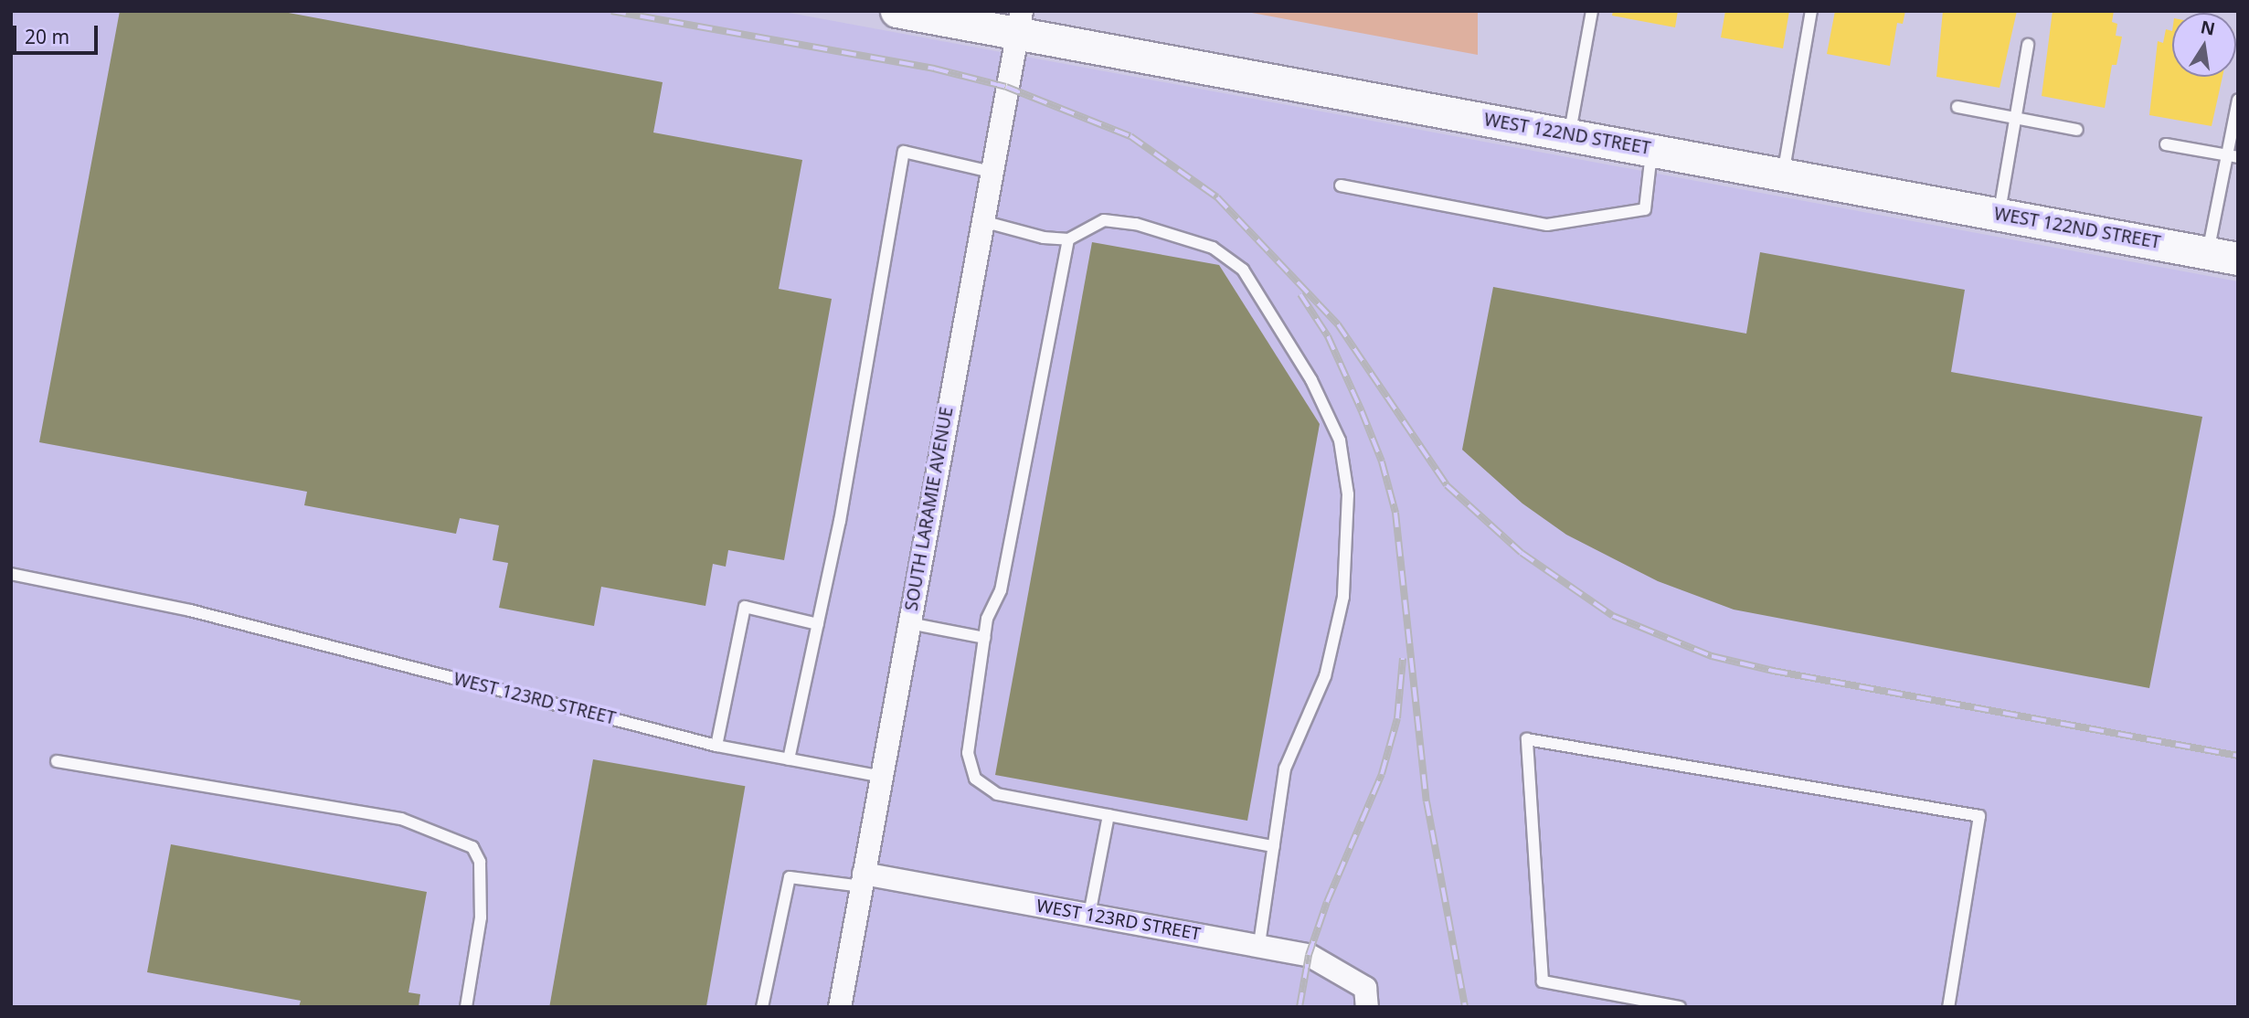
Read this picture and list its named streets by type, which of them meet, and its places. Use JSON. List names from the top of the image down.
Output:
{
  "streets": {
    "street": ["WEST 122ND STREET", "SOUTH LARAMIE AVENUE", "WEST 123RD STREET"]
  },
  "crossings": [
    ["WEST 122ND STREET", "SOUTH LARAMIE AVENUE"],
    ["SOUTH LARAMIE AVENUE", "WEST 123RD STREET"]
  ],
  "scale_bar": "20 m",
  "north": "top"
}
